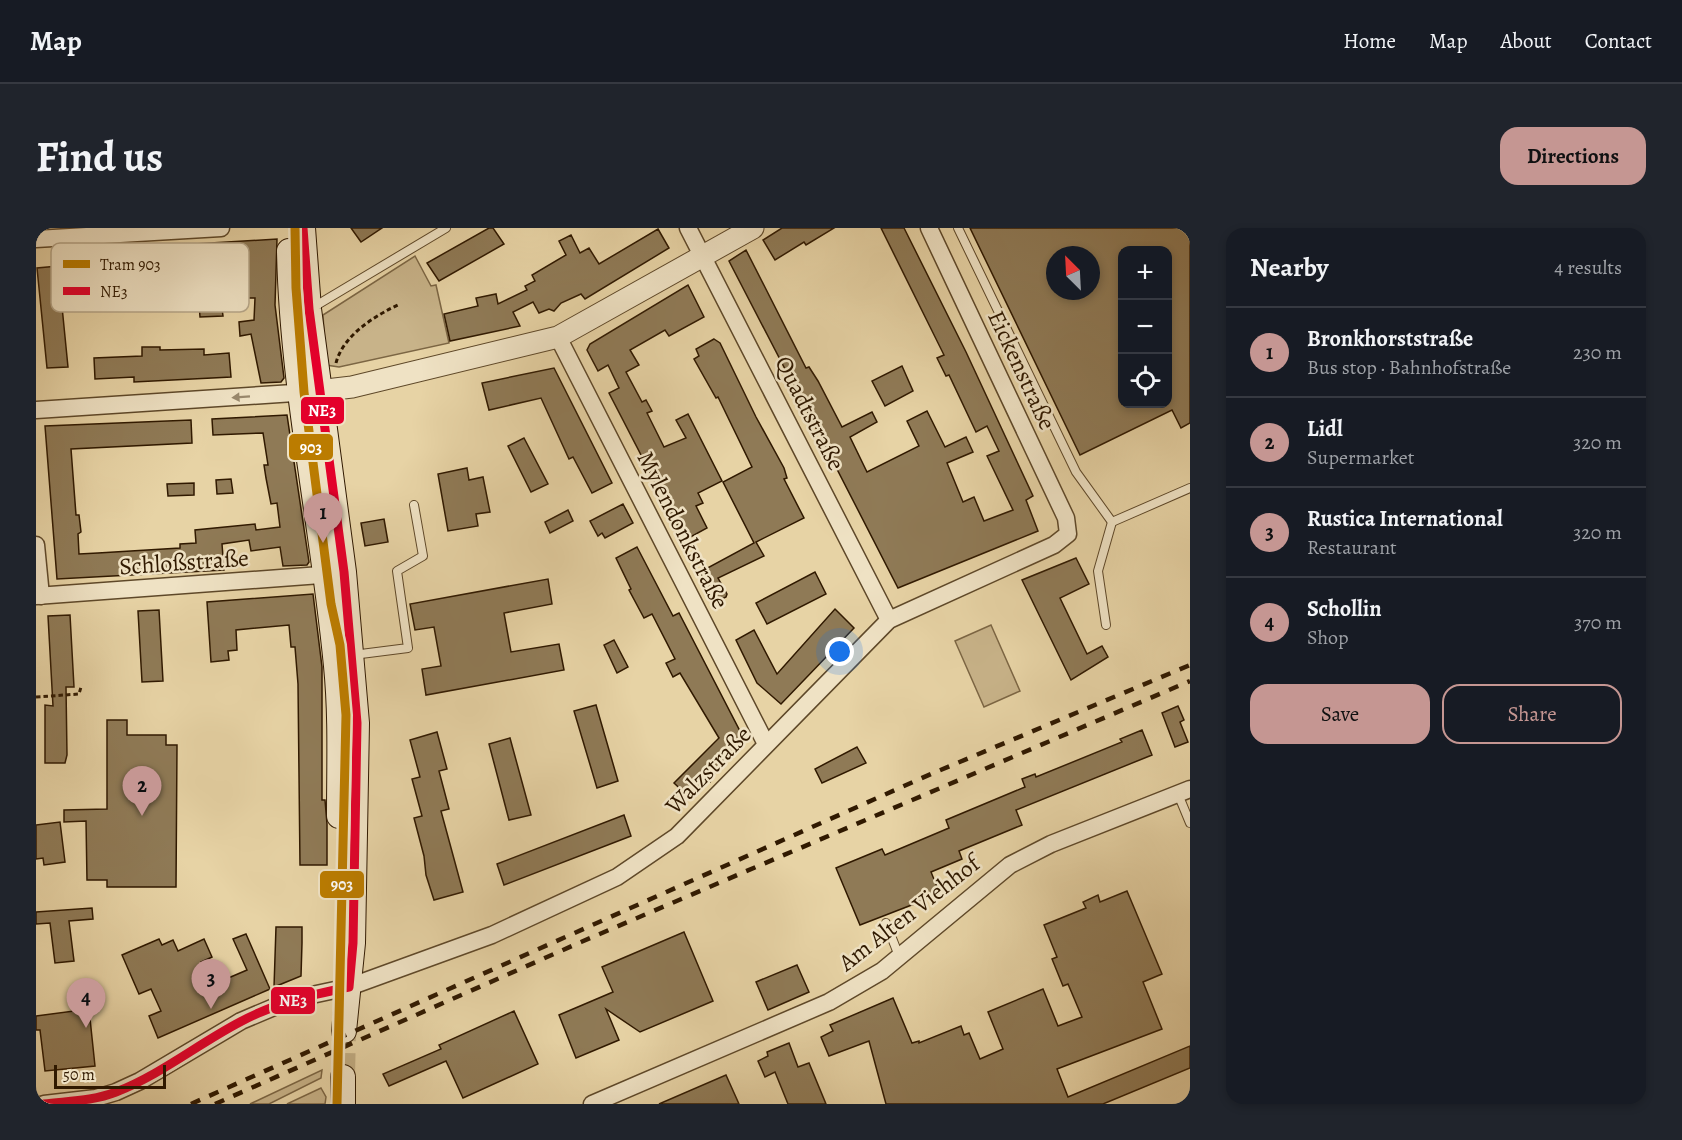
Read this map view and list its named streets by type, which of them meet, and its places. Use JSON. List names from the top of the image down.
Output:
{
  "streets": {
    "street": [
      "Eickenstraße",
      "Quadtstraße",
      "Mylendonkstraße",
      "Schloßstraße",
      "Walzstraße",
      "Am Alten Viehhof"
    ]
  },
  "crossings": [
    ["Eickenstraße", "Walzstraße"],
    ["Quadtstraße", "Walzstraße"],
    ["Mylendonkstraße", "Walzstraße"]
  ],
  "lines": ["tram line 903", "transit line NE3"],
  "legend": ["Tram 903", "NE3"],
  "scale_bar": "50 m",
  "north": "top left",
  "page": {
    "header": "Map",
    "nav": [
      "Home",
      "Map",
      "About",
      "Contact"
    ],
    "buttons": [
      "Directions",
      ["Save", "Share"]
    ],
    "title": "Find us",
    "heading": ["Nearby", "4 results"],
    "map_buttons": ["+", "−"],
    "list": [
      {
        "mark": "1",
        "name": "Bronkhorststraße",
        "note": "Bus stop · Bahnhofstraße",
        "value": "230 m"
      },
      {
        "mark": "2",
        "name": "Lidl",
        "note": "Supermarket",
        "value": "320 m"
      },
      {
        "mark": "3",
        "name": "Rustica International",
        "note": "Restaurant",
        "value": "320 m"
      },
      {
        "mark": "4",
        "name": "Schollin",
        "note": "Shop",
        "value": "370 m"
      }
    ],
    "pins": [
      "1",
      "2",
      "3",
      "4"
    ],
    "scale": "50 m"
  }
}
